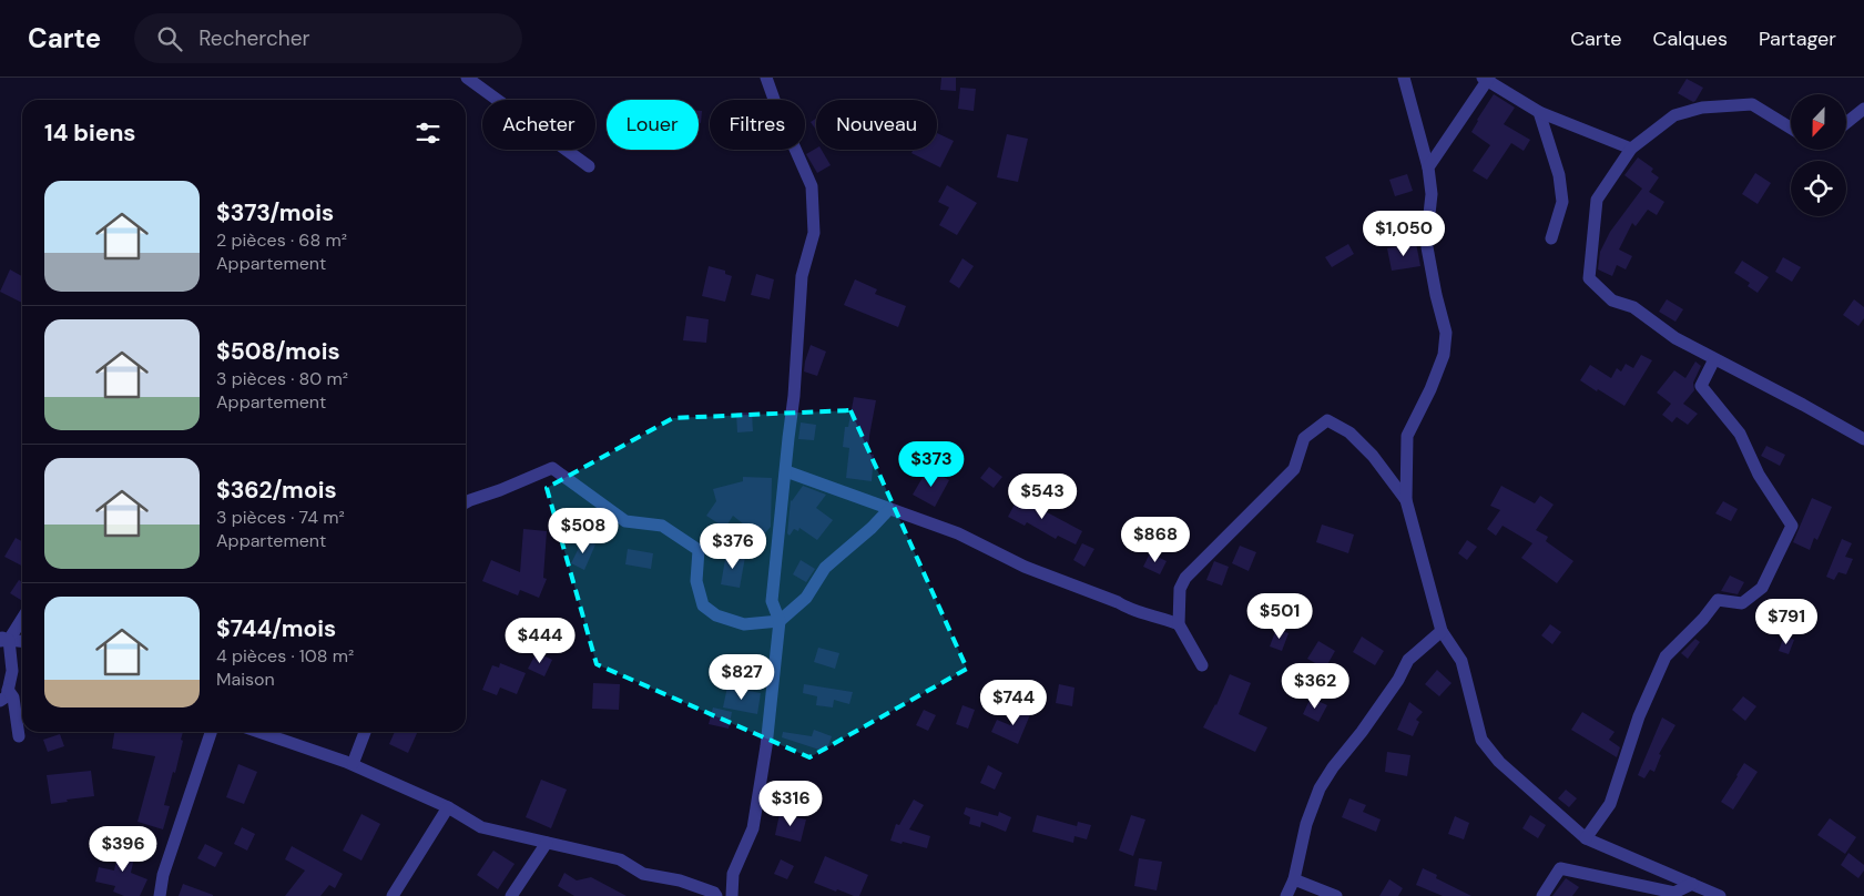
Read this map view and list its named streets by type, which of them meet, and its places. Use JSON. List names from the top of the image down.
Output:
{
  "north": "bottom",
  "page": {
    "header": "Carte",
    "search": "Rechercher",
    "nav": ["Carte", "Calques", "Partager"],
    "chip": [
      "Acheter",
      "Louer",
      "Filtres",
      "Nouveau"
    ],
    "heading": "14 biens",
    "list": [
      {
        "name": "$373/mois",
        "note": "2 pièces · 68 m² · Appartement"
      },
      {
        "name": "$508/mois",
        "note": "3 pièces · 80 m² · Appartement"
      },
      {
        "name": "$362/mois",
        "note": "3 pièces · 74 m² · Appartement"
      },
      {
        "name": "$744/mois",
        "note": "4 pièces · 108 m² · Maison"
      }
    ],
    "price": [
      "$1,050",
      "$373",
      "$543",
      "$508",
      "$868",
      "$376",
      "$501",
      "$791",
      "$444",
      "$827",
      "$362",
      "$744",
      "$316",
      "$396"
    ]
  }
}
